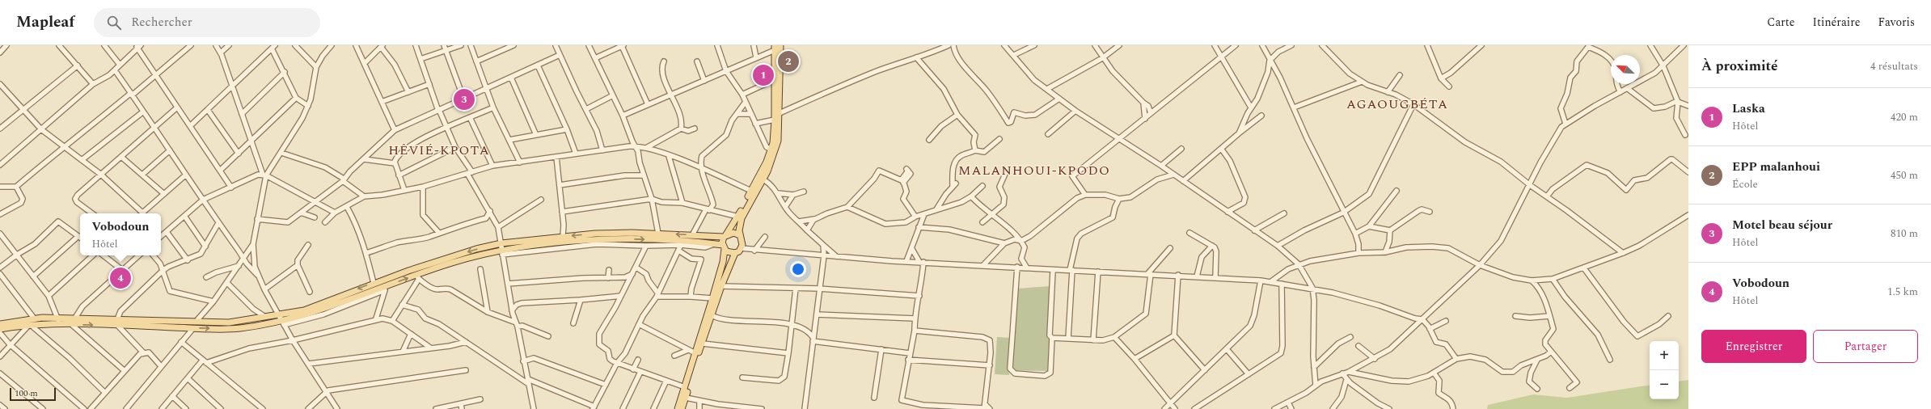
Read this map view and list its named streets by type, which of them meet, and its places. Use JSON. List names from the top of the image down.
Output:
{
  "districts": ["AGAOUGBÉTA", "HÊVIÉ-KPOTA", "MALANHOUI-KPODO"],
  "scale_bar": "100 m",
  "north": "top left",
  "page": {
    "header": "Mapleaf",
    "search": "Rechercher",
    "nav": ["Carte", "Itinéraire", "Favoris"],
    "heading": ["À proximité", "4 résultats"],
    "pins": [
      "2",
      "1",
      "3",
      "4"
    ],
    "list": [
      {
        "mark": "1",
        "name": "Laska",
        "note": "Hôtel",
        "value": "420 m"
      },
      {
        "mark": "2",
        "name": "EPP malanhoui",
        "note": "École",
        "value": "450 m"
      },
      {
        "mark": "3",
        "name": "Motel beau séjour",
        "note": "Hôtel",
        "value": "810 m"
      },
      {
        "mark": "4",
        "name": "Vobodoun",
        "note": "Hôtel",
        "value": "1.5 km"
      }
    ],
    "popup": ["Vobodoun", "Hôtel"],
    "buttons": ["Enregistrer", "Partager"],
    "map_buttons": ["+", "−"],
    "scale": "100 m"
  }
}
